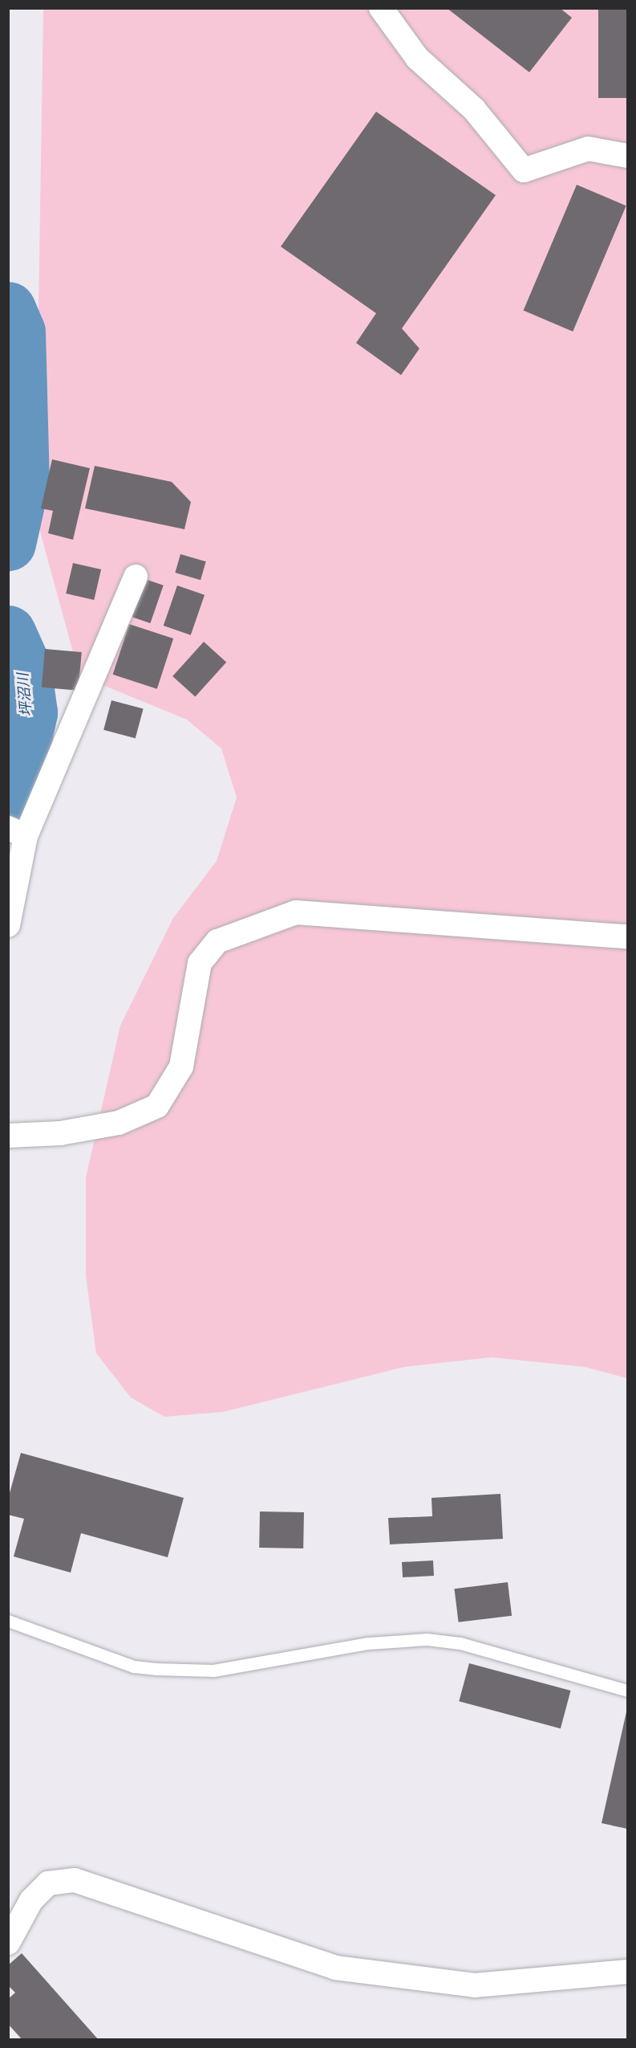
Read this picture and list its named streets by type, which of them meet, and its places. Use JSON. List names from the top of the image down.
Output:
{
  "water": ["坪沼川"]
}
